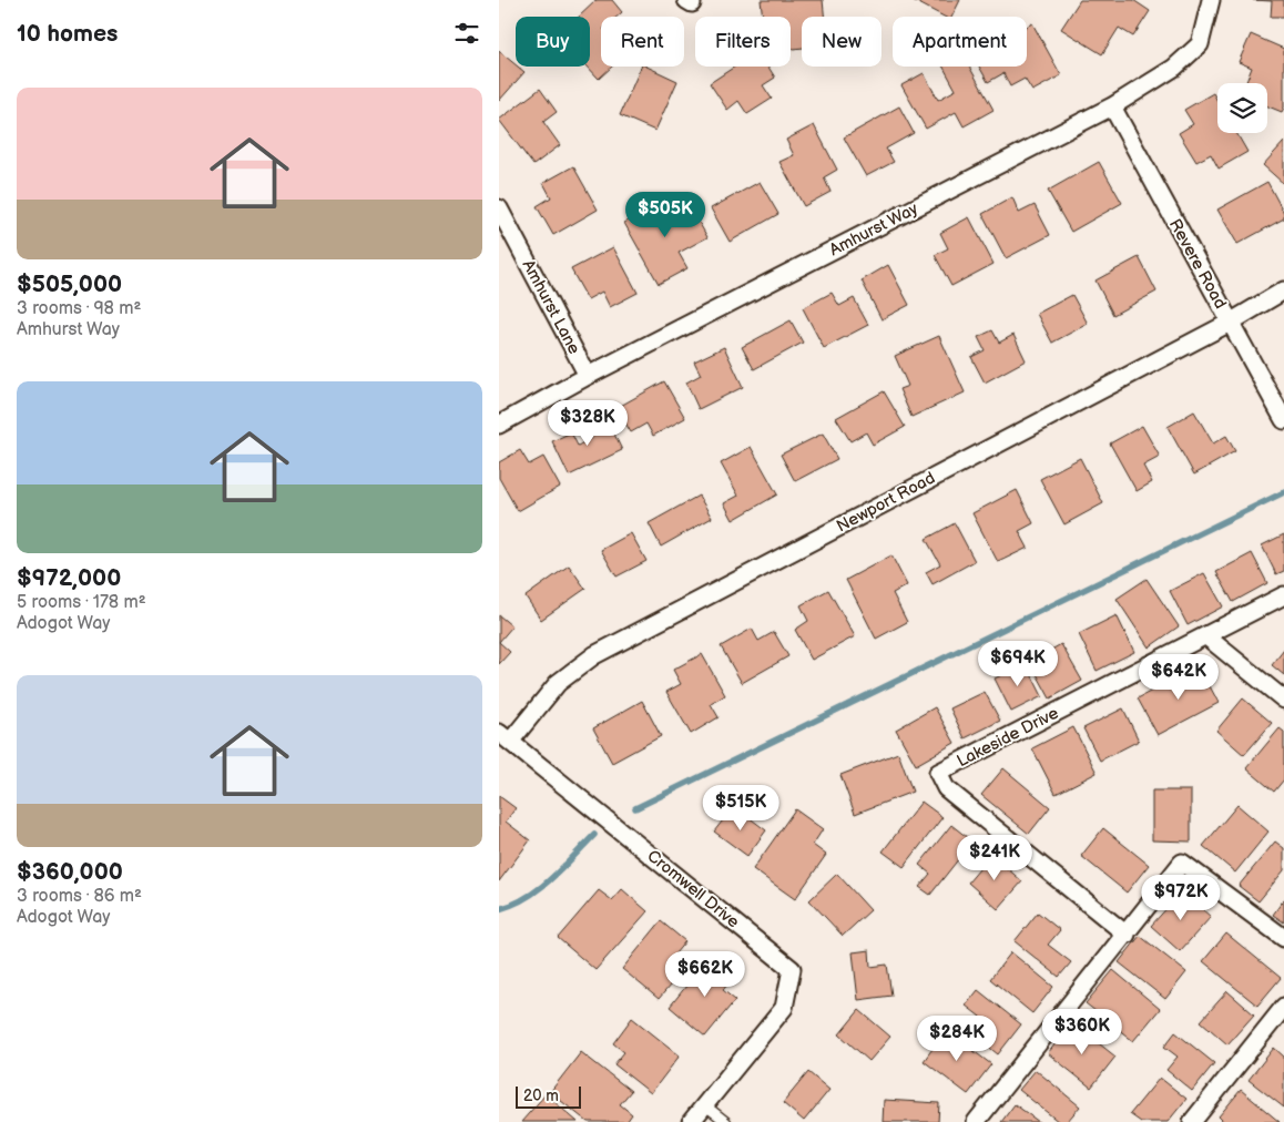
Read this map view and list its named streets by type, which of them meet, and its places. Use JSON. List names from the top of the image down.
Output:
{
  "streets": {
    "street": [
      "Amhurst Way",
      "Revere Road",
      "Amhurst Lane",
      "Newport Road",
      "Lakeside Drive",
      "Cromwell Drive"
    ]
  },
  "crossings": [
    ["Amhurst Way", "Revere Road"],
    ["Amhurst Way", "Amhurst Lane"],
    ["Revere Road", "Newport Road"],
    ["Newport Road", "Cromwell Drive"]
  ],
  "scale_bar": "20 m",
  "page": {
    "heading": "10 homes",
    "chip": [
      "Buy",
      "Rent",
      "Filters",
      "New",
      "Apartment"
    ],
    "list": [
      {
        "name": "$505,000",
        "note": "3 rooms · 98 m² · Amhurst Way"
      },
      {
        "name": "$972,000",
        "note": "5 rooms · 178 m² · Adogot Way"
      },
      {
        "name": "$360,000",
        "note": "3 rooms · 86 m² · Adogot Way"
      }
    ],
    "price": [
      "$505K",
      "$328K",
      "$694K",
      "$642K",
      "$515K",
      "$241K",
      "$972K",
      "$662K",
      "$360K",
      "$284K"
    ],
    "scale": "20 m"
  }
}
